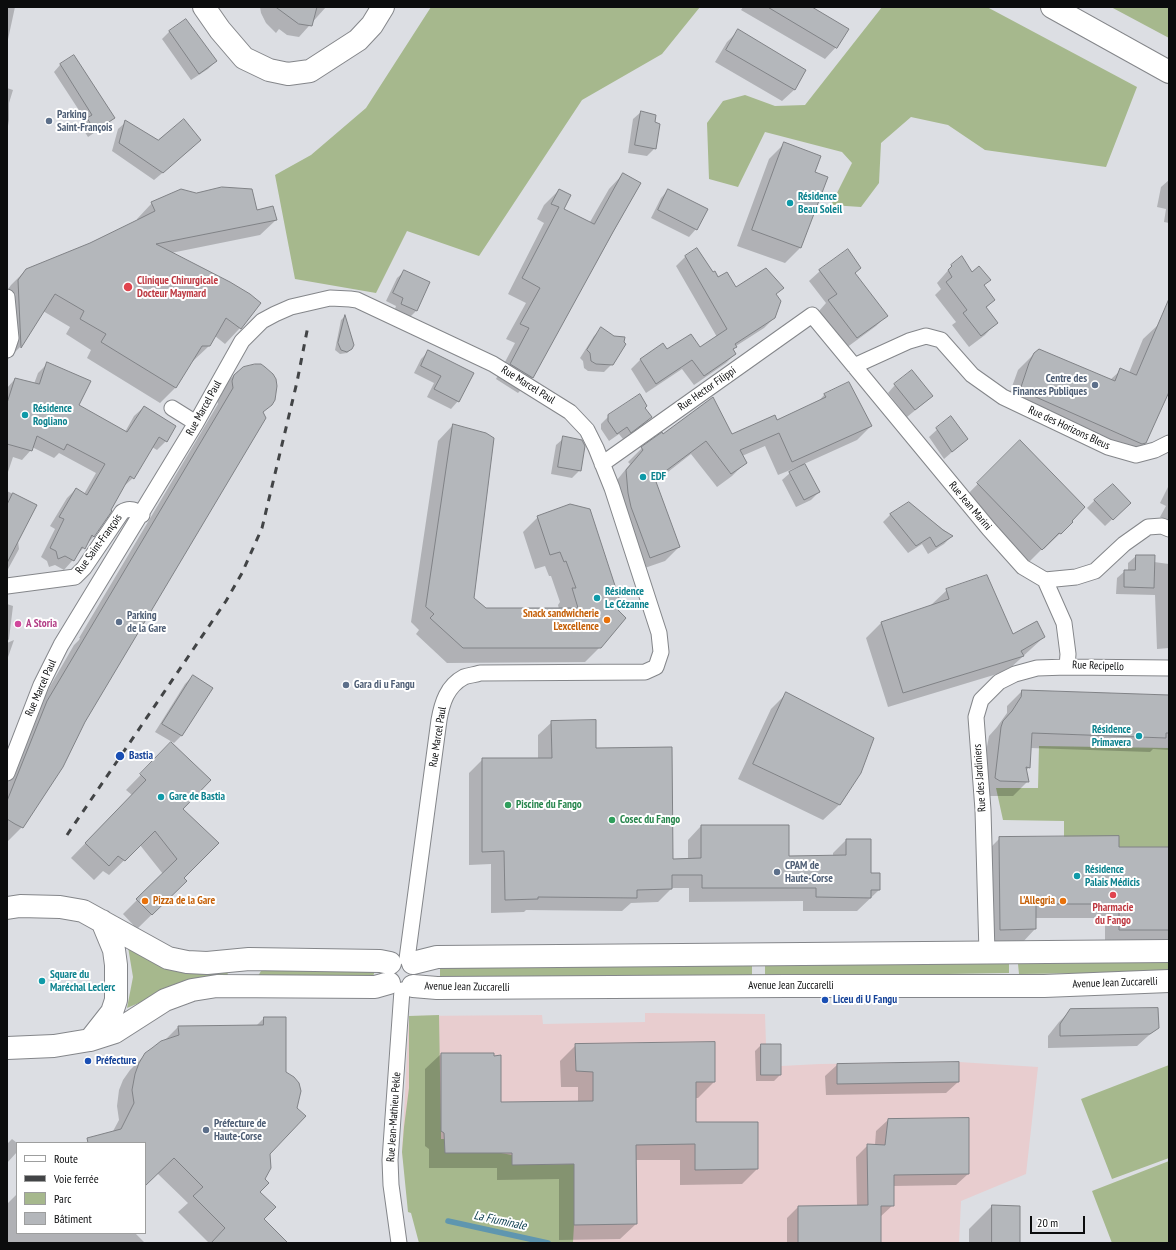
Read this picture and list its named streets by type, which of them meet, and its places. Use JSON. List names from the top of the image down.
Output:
{
  "streets": {
    "main road": ["Avenue Jean Zuccarelli"],
    "street": [
      "Rue Marcel Paul",
      "Rue Hector Filippi",
      "Rue des Horizons Bleus",
      "Rue Jean Marini",
      "Rue Saint-François",
      "Rue Recipello",
      "Rue des Jardiniers",
      "Rue Jean-Mathieu Pekle"
    ]
  },
  "crossings": [
    ["Rue Marcel Paul", "Rue Hector Filippi"],
    ["Rue Marcel Paul", "Rue Saint-François"],
    ["Rue Marcel Paul", "Avenue Jean Zuccarelli"],
    ["Rue Marcel Paul", "Rue Jean-Mathieu Pekle"],
    ["Rue Hector Filippi", "Rue Jean Marini"],
    ["Rue des Horizons Bleus", "Rue Jean Marini"],
    ["Rue Jean Marini", "Rue Recipello"],
    ["Rue Recipello", "Rue des Jardiniers"],
    ["Rue des Jardiniers", "Avenue Jean Zuccarelli"],
    ["Avenue Jean Zuccarelli", "Rue Jean-Mathieu Pekle"]
  ],
  "water": ["La Fiuminale"],
  "places": [
    "Parking Saint-François",
    "Résidence Beau Soleil",
    "Clinique Chirurgicale Docteur Maymard",
    "Centre des Finances Publiques",
    "Résidence Rogliano",
    "EDF",
    "Résidence Le Cézanne",
    "Snack sandwicherie L’excellence",
    "Parking de la Gare",
    "A Storia",
    "Gara di u Fangu",
    "Résidence Primavera",
    "Bastia",
    "Gare de Bastia",
    "Piscine du Fango",
    "Cosec du Fango",
    "CPAM de Haute-Corse",
    "Résidence Palais Médicis",
    "Pharmacie du Fango",
    "Pizza de la Gare",
    "L'Allegria",
    "Square du Maréchal Leclerc",
    "Liceu di U Fangu",
    "Préfecture",
    "Préfecture de Haute-Corse"
  ],
  "legend": [
    "Route",
    "Voie ferrée",
    "Parc",
    "Bâtiment"
  ],
  "scale_bar": "20 m"
}
